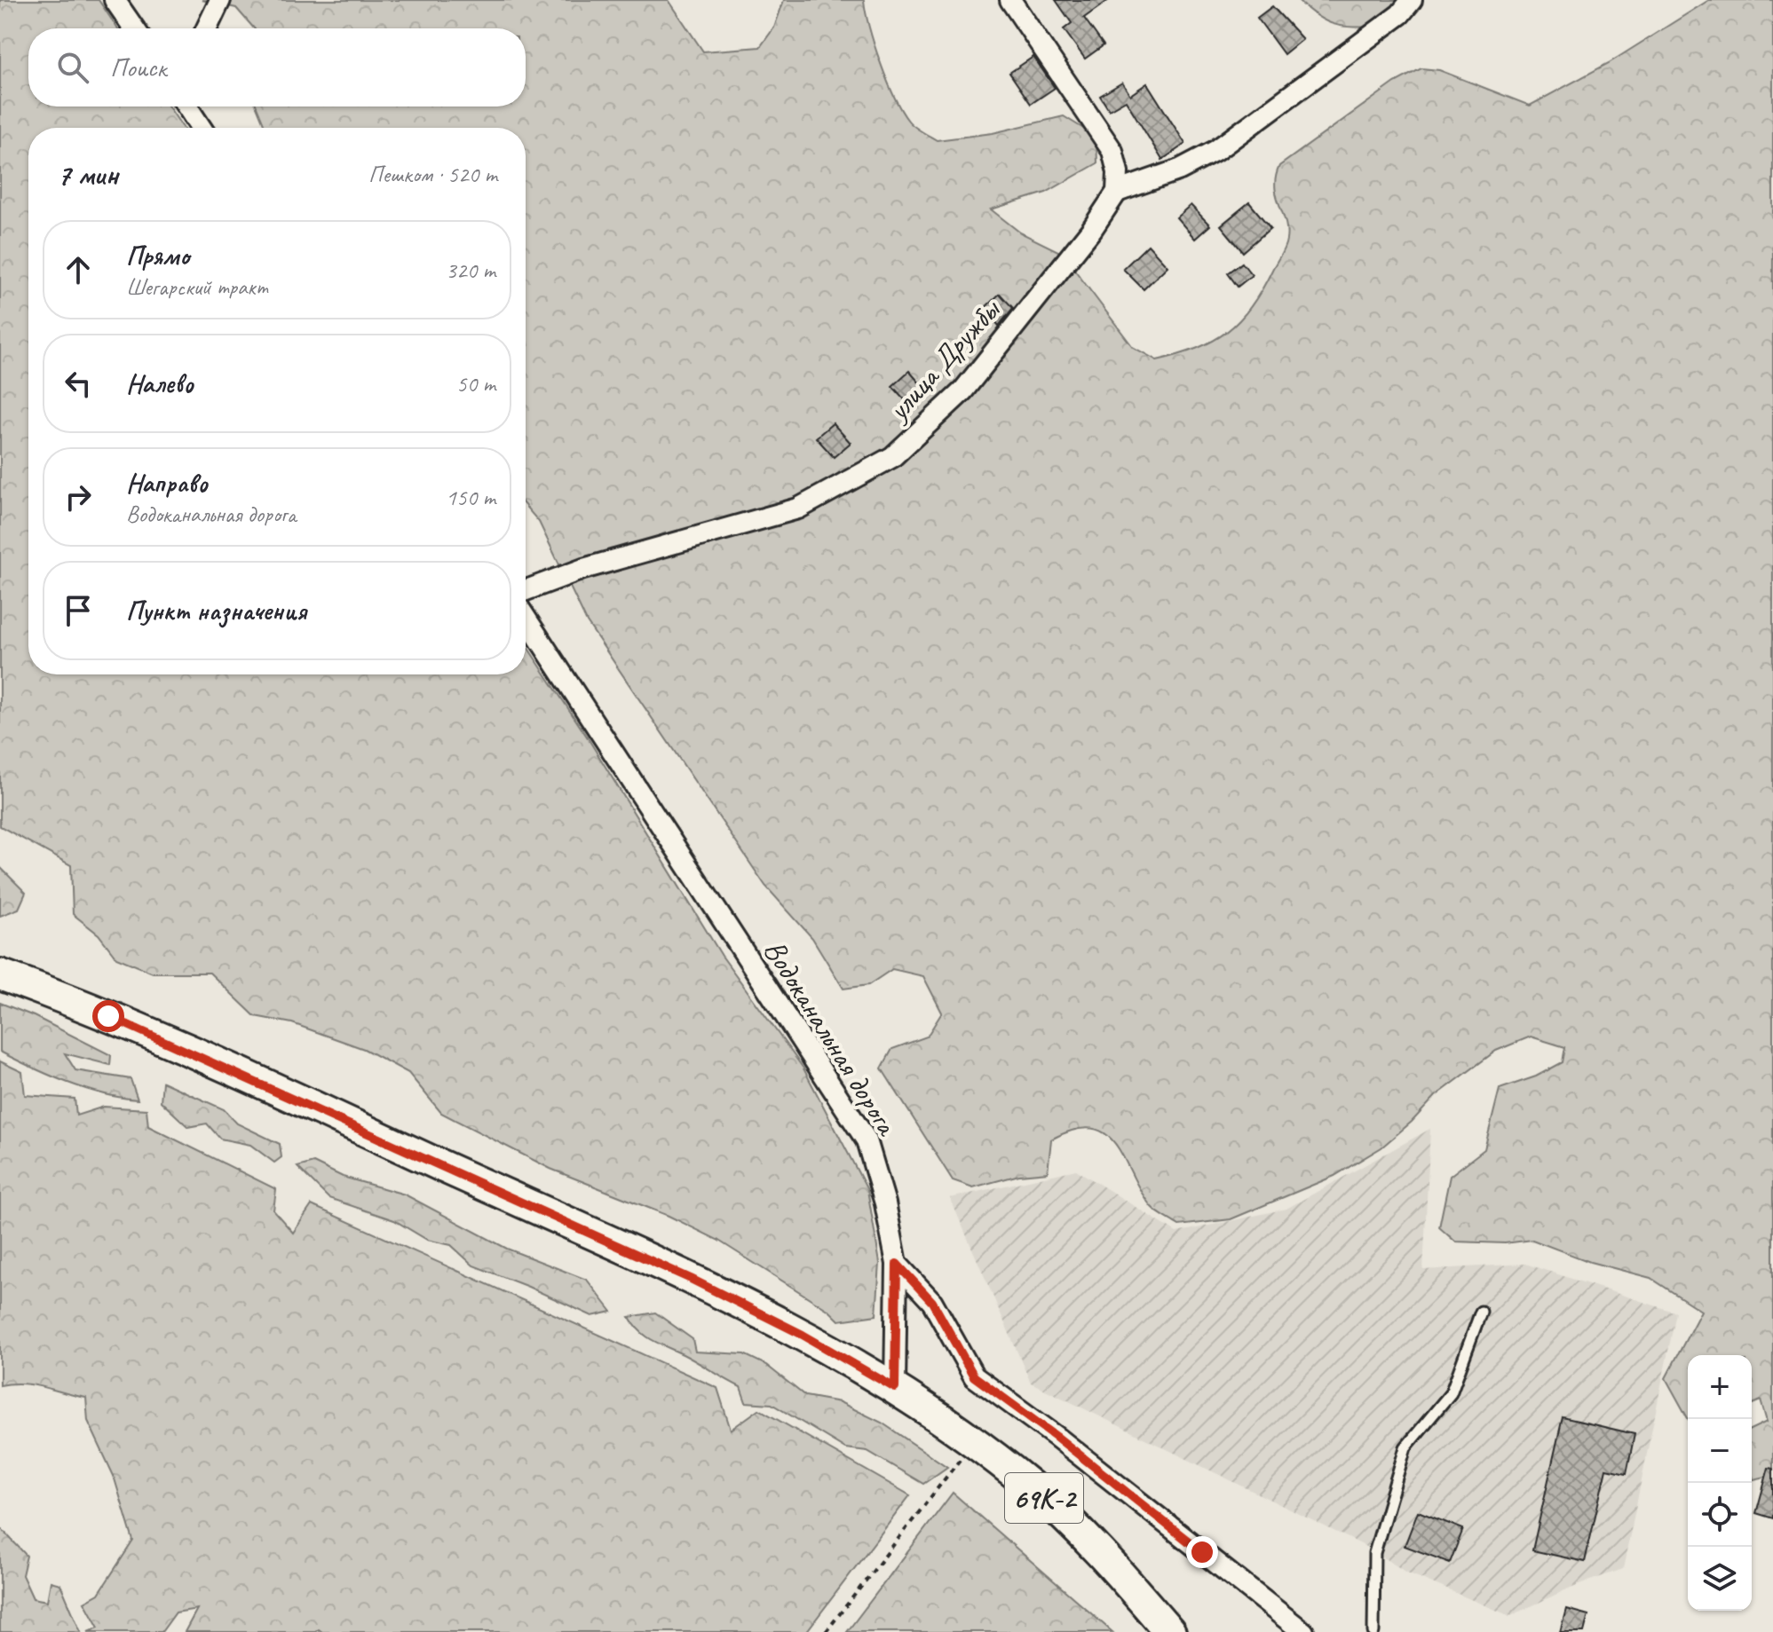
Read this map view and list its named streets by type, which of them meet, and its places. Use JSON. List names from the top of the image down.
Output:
{
  "streets": {
    "main road": ["69К-2"],
    "street": ["улица Дружбы", "Водоканальная дорога"]
  },
  "crossings": [
    ["Водоканальная дорога", "69К-2"]
  ],
  "page": {
    "search": "Поиск",
    "heading": ["7 мин", "Пешком · 520 m"],
    "list": [
      ["Прямо", "Шегарский тракт", "320 m"],
      ["Налево", "50 m"],
      ["Направо", "Водоканальная дорога", "150 m"],
      "Пункт назначения"
    ],
    "map_buttons": ["+", "−"]
  }
}
